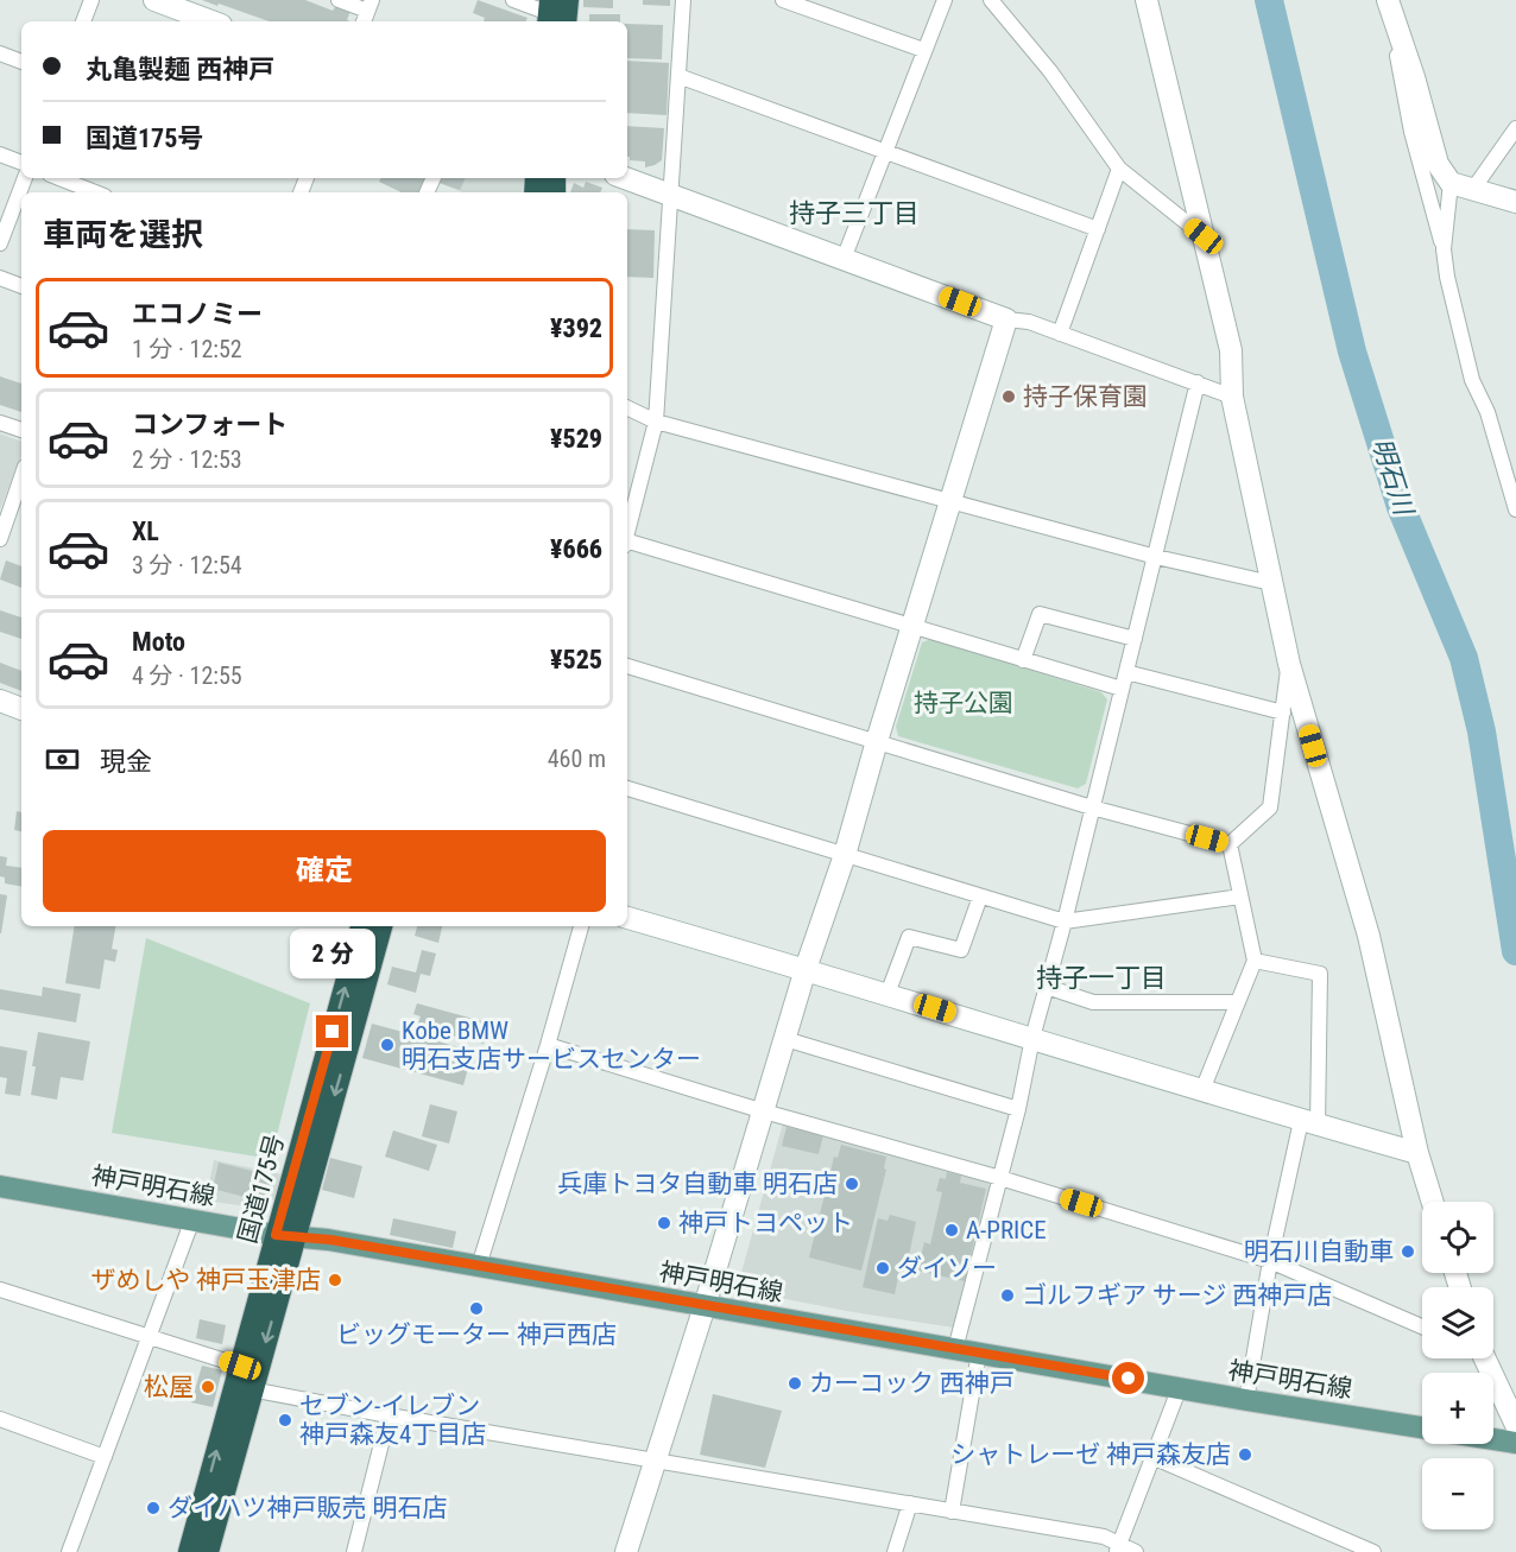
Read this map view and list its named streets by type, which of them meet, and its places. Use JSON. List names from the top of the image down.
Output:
{
  "streets": {
    "highway": ["国道175号"],
    "main road": ["神戸明石線"]
  },
  "crossings": [
    ["神戸明石線", "国道175号"]
  ],
  "districts": ["持子三丁目", "持子一丁目"],
  "water": ["明石川"],
  "parks": ["持子公園"],
  "places": [
    "持子保育園",
    "Kobe BMW 明石支店サービスセンター",
    "兵庫トヨタ自動車 明石店",
    "神戸トヨペット",
    "A-PRICE",
    "明石川自動車",
    "ダイソー",
    "ザめしや 神戸玉津店",
    "ゴルフギア サージ 西神戸店",
    "ビッグモーター 神戸西店",
    "カーコック 西神戸",
    "松屋",
    "セブン-イレブン 神戸森友4丁目店",
    "シャトレーゼ 神戸森友店",
    "ダイハツ神戸販売 明石店"
  ],
  "page": {
    "banner": ["丸亀製麺 西神戸", "国道175号"],
    "heading": "車両を選択",
    "list": [
      {
        "name": "エコノミー",
        "note": "1 分 · 12:52",
        "value": "¥392"
      },
      {
        "name": "コンフォート",
        "note": "2 分 · 12:53",
        "value": "¥529"
      },
      {
        "name": "XL",
        "note": "3 分 · 12:54",
        "value": "¥666"
      },
      {
        "name": "Moto",
        "note": "4 分 · 12:55",
        "value": "¥525"
      }
    ],
    "pay": ["現金", "460 m"],
    "buttons": "確定",
    "bubble": "2 分",
    "map_buttons": ["+", "−"]
  }
}
